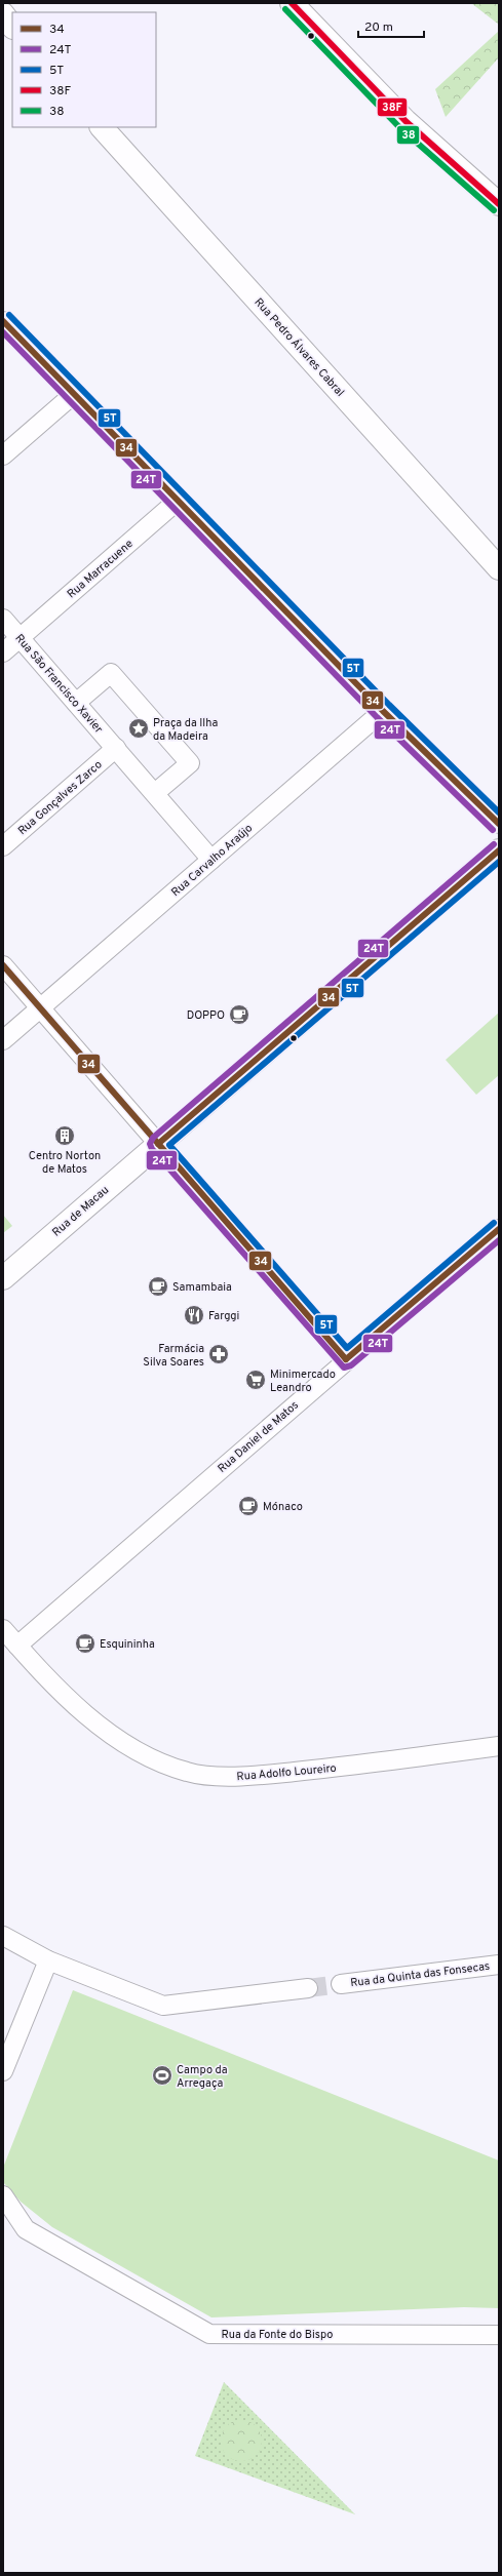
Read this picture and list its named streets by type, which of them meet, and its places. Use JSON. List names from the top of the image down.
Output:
{
  "streets": {
    "street": [
      "Rua Pedro Álvares Cabral",
      "Rua Marracuene",
      "Rua São Francisco Xavier",
      "Rua Gonçalves Zarco",
      "Rua Carvalho Araújo",
      "Rua de Macau",
      "Rua Daniel de Matos",
      "Rua Adolfo Loureiro",
      "Rua da Quinta das Fonsecas",
      "Rua da Fonte do Bispo"
    ]
  },
  "crossings": [
    ["Rua Marracuene", "Rua São Francisco Xavier"],
    ["Rua São Francisco Xavier", "Rua Gonçalves Zarco"],
    ["Rua São Francisco Xavier", "Rua Carvalho Araújo"],
    ["Rua Daniel de Matos", "Rua Adolfo Loureiro"]
  ],
  "places": {
    "place": ["Praça da Ilha da Madeira"],
    "cafe": [
      "DOPPO",
      "Samambaia",
      "Mónaco",
      "Esquininha"
    ],
    "building": ["Centro Norton de Matos"],
    "restaurant": ["Farggi"],
    "pharmacy": ["Farmácia Silva Soares"],
    "supermarket": ["Minimercado Leandro"],
    "sports": ["Campo da Arregaça"]
  },
  "lines": [
    "transit line 38F",
    "transit line 38",
    "transit line 5T",
    "transit line 34",
    "transit line 24T"
  ],
  "legend": [
    "34",
    "24T",
    "5T",
    "38F",
    "38"
  ],
  "scale_bar": "20 m"
}
